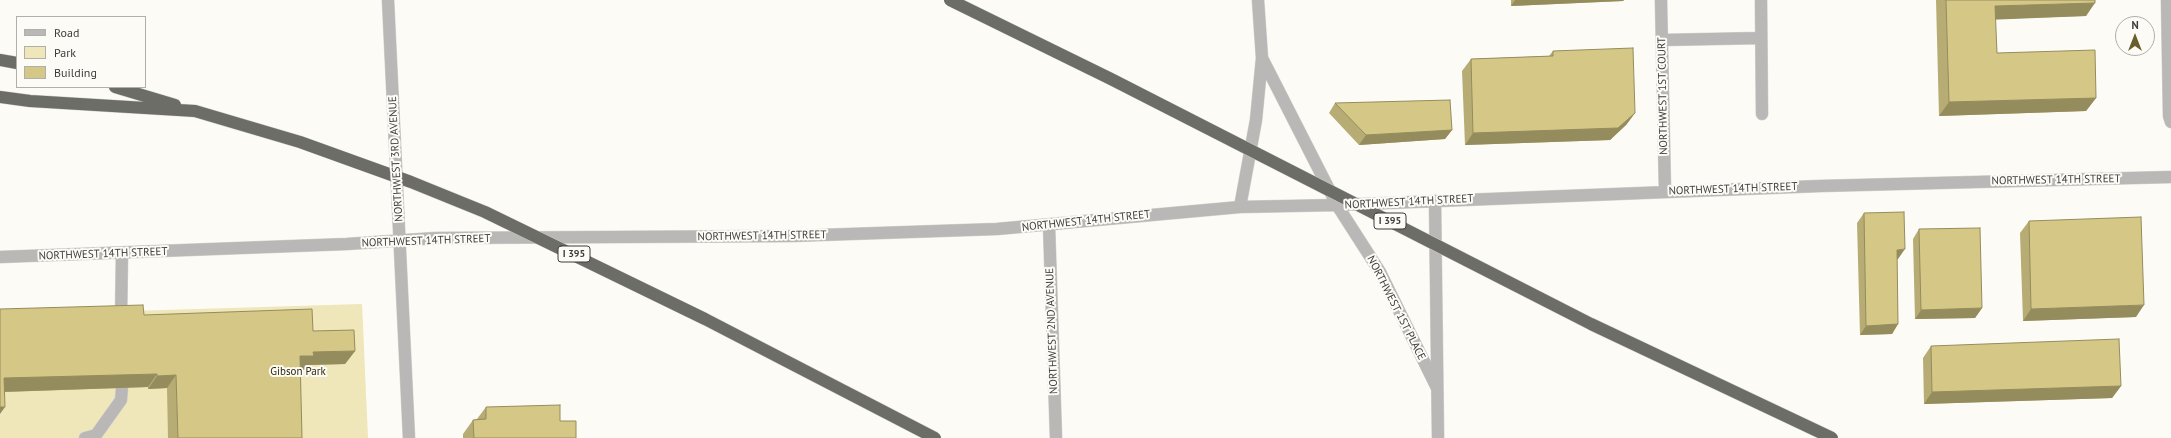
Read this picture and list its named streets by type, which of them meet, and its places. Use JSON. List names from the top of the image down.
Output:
{
  "streets": {
    "highway": ["I 395"],
    "street": [
      "NORTHWEST 1ST COURT",
      "NORTHWEST 3RD AVENUE",
      "NORTHWEST 14TH STREET",
      "NORTHWEST 1ST PLACE",
      "NORTHWEST 2ND AVENUE"
    ]
  },
  "crossings": [
    ["NORTHWEST 1ST COURT", "NORTHWEST 14TH STREET"],
    ["NORTHWEST 3RD AVENUE", "NORTHWEST 14TH STREET"],
    ["NORTHWEST 14TH STREET", "NORTHWEST 1ST PLACE"],
    ["NORTHWEST 14TH STREET", "NORTHWEST 2ND AVENUE"]
  ],
  "parks": ["Gibson Park"],
  "legend": ["Road", "Park", "Building"],
  "north": "top"
}
